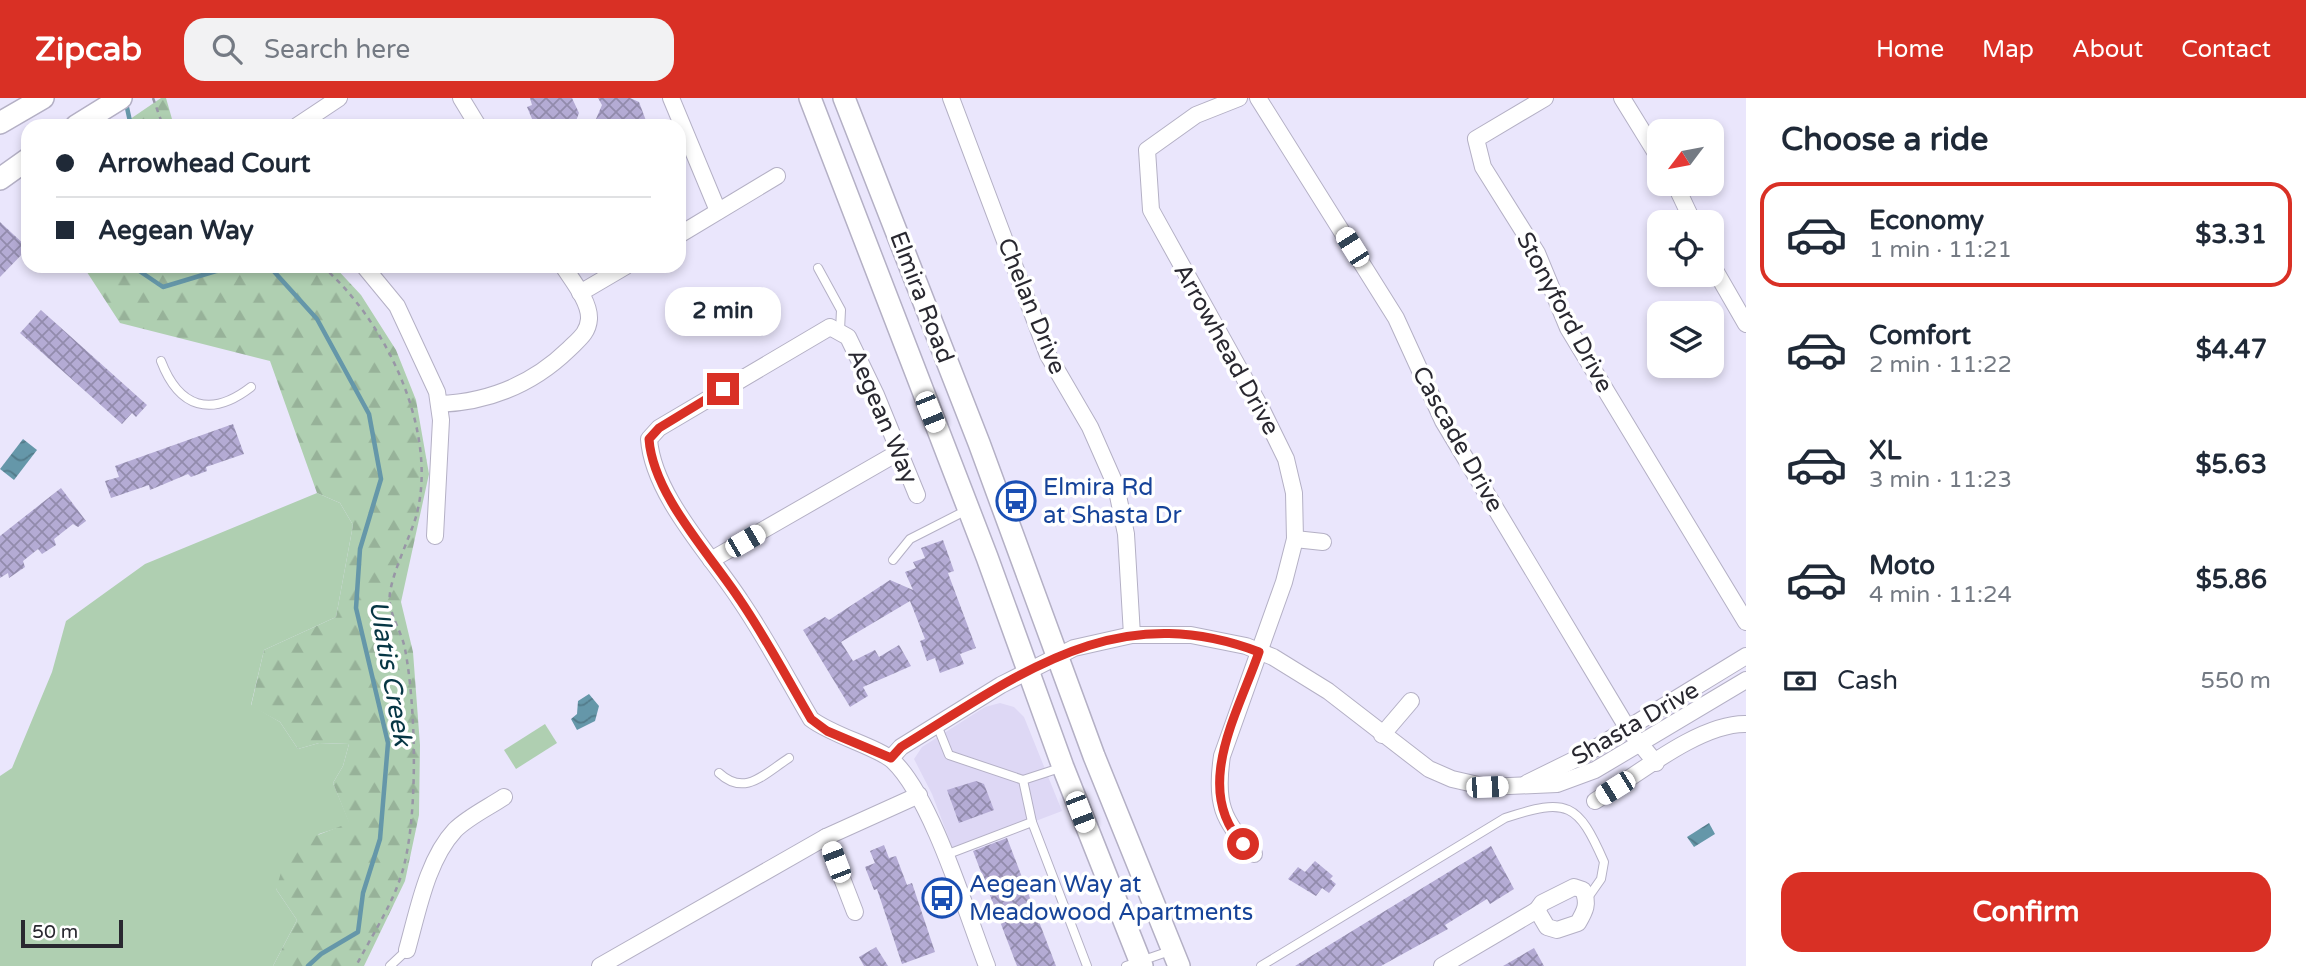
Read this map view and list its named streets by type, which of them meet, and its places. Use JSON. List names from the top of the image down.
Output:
{
  "streets": {
    "main road": ["Elmira Road"],
    "street": [
      "Chelan Drive",
      "Stonyford Drive",
      "Arrowhead Drive",
      "Aegean Way",
      "Cascade Drive",
      "Shasta Drive"
    ]
  },
  "crossings": [
    ["Elmira Road", "Shasta Drive"],
    ["Chelan Drive", "Shasta Drive"],
    ["Arrowhead Drive", "Shasta Drive"],
    ["Aegean Way", "Shasta Drive"],
    ["Cascade Drive", "Shasta Drive"]
  ],
  "water": ["Ulatis Creek"],
  "places": {
    "bus stop": ["Elmira Rd at Shasta Dr", "Aegean Way at Meadowood Apartments"]
  },
  "scale_bar": "50 m",
  "north": "bottom left",
  "page": {
    "header": "Zipcab",
    "search": "Search here",
    "nav": [
      "Home",
      "Map",
      "About",
      "Contact"
    ],
    "heading": "Choose a ride",
    "banner": ["Arrowhead Court", "Aegean Way"],
    "list": [
      {
        "name": "Economy",
        "note": "1 min · 11:21",
        "value": "$3.31"
      },
      {
        "name": "Comfort",
        "note": "2 min · 11:22",
        "value": "$4.47"
      },
      {
        "name": "XL",
        "note": "3 min · 11:23",
        "value": "$5.63"
      },
      {
        "name": "Moto",
        "note": "4 min · 11:24",
        "value": "$5.86"
      }
    ],
    "bubble": "2 min",
    "pay": ["Cash", "550 m"],
    "buttons": "Confirm",
    "scale": "50 m"
  }
}
